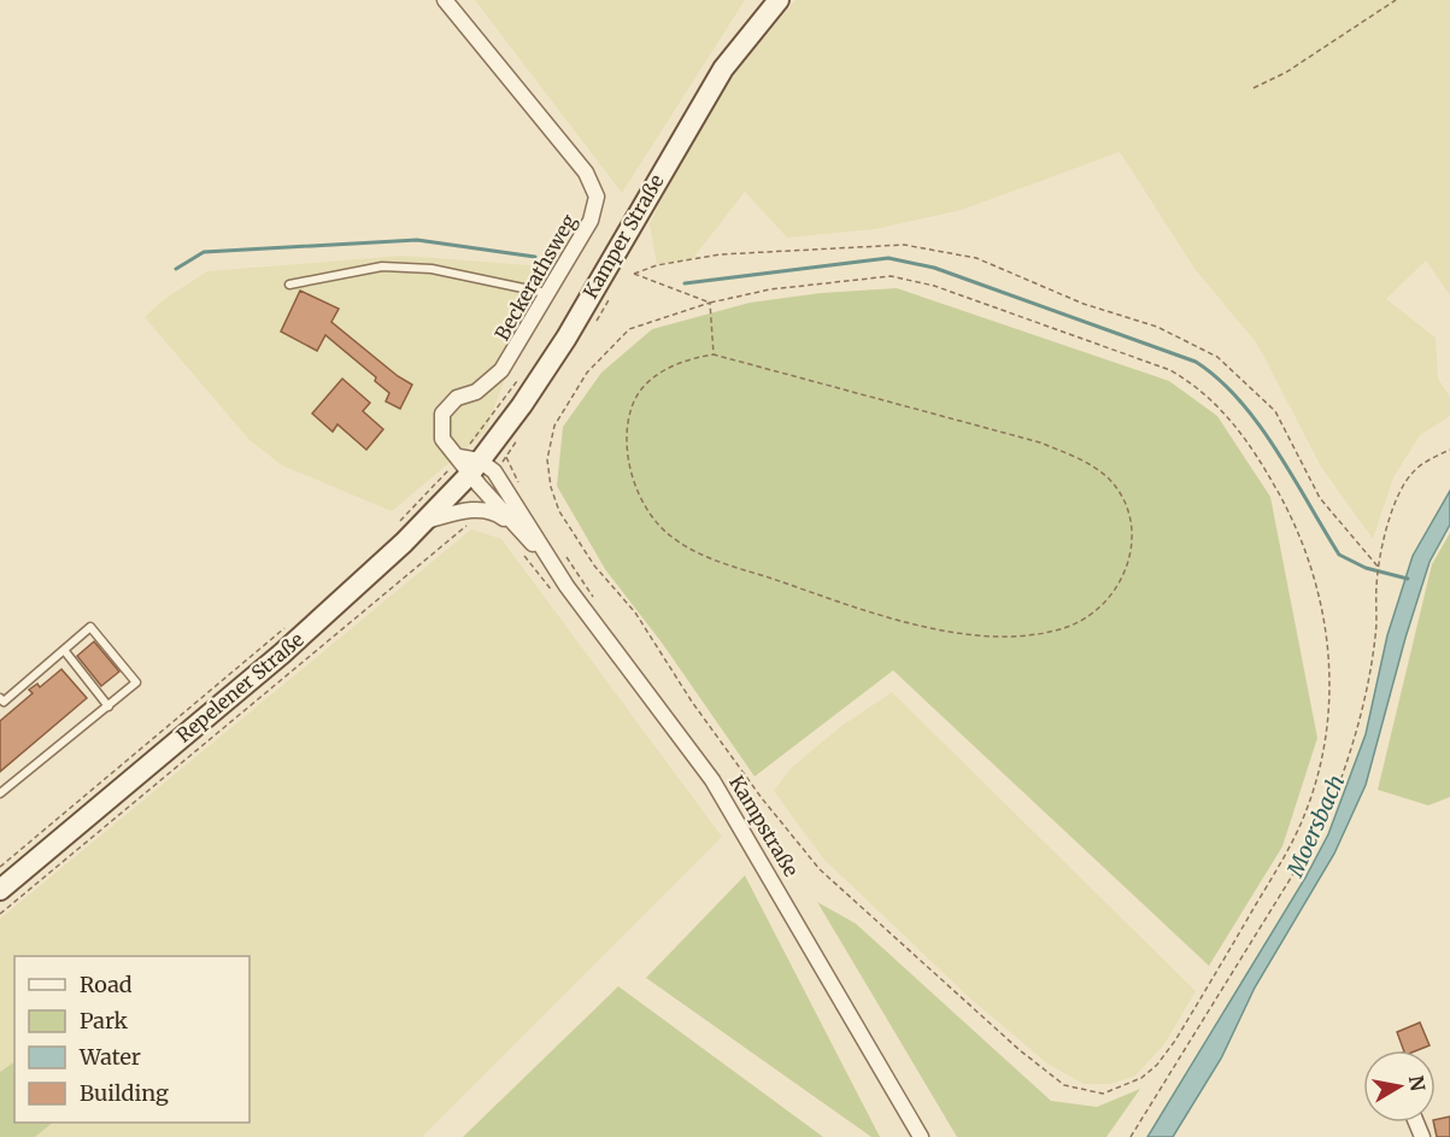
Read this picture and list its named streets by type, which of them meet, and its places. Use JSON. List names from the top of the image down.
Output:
{
  "streets": {
    "main road": ["Kamper Straße", "Repelener Straße"],
    "street": ["Beckerathsweg", "Kampstraße"]
  },
  "crossings": [
    ["Kamper Straße", "Beckerathsweg"],
    ["Kamper Straße", "Repelener Straße"],
    ["Kamper Straße", "Kampstraße"],
    ["Beckerathsweg", "Repelener Straße"],
    ["Beckerathsweg", "Kampstraße"],
    ["Repelener Straße", "Kampstraße"]
  ],
  "water": ["Moersbach"],
  "legend": [
    "Road",
    "Park",
    "Water",
    "Building"
  ],
  "north": "right"
}
